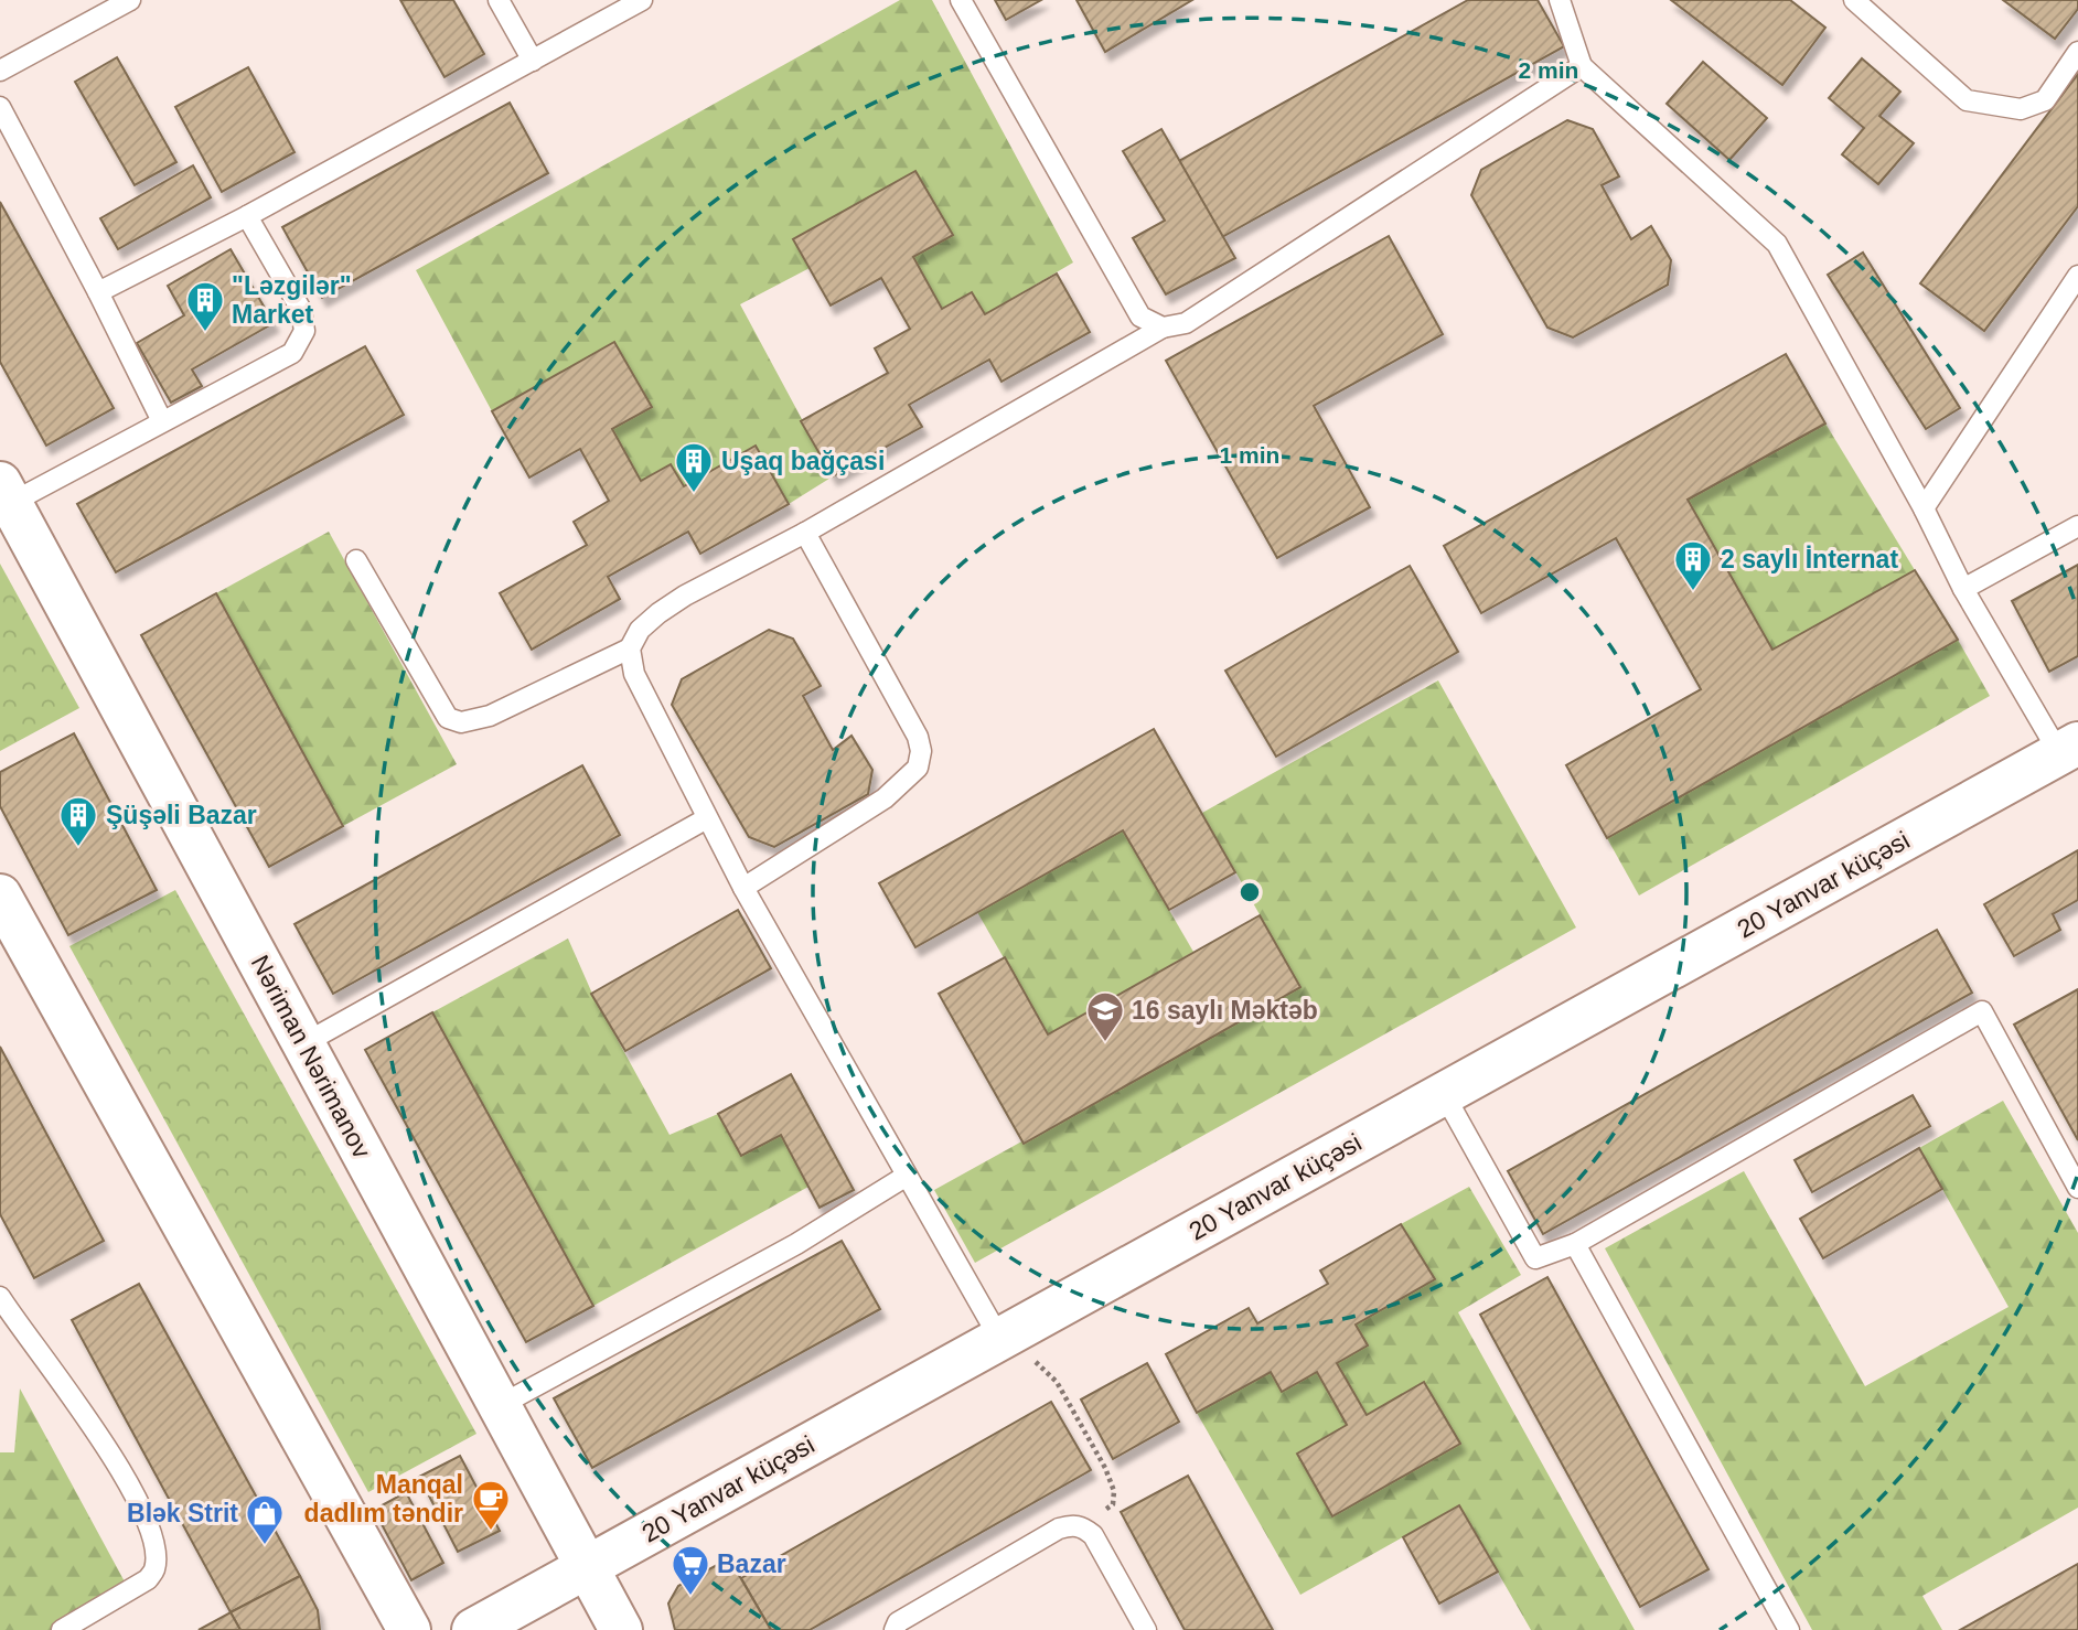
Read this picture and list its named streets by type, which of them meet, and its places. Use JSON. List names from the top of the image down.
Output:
{
  "streets": {
    "main road": ["20 Yanvar küçəsi", "Nəriman Nərimanov"]
  },
  "crossings": [
    ["20 Yanvar küçəsi", "Nəriman Nərimanov"]
  ],
  "places": {
    "building": [
      "\"Ləzgilər\" Market",
      "Uşaq bağçasi",
      "2 saylı İnternat",
      "Şüşəli Bazar"
    ],
    "school or university": ["16 saylı Məktəb"],
    "cafe": ["Manqal dadlım təndir"],
    "shop": ["Blək Strit"],
    "supermarket": ["Bazar"]
  },
  "rings": ["2 min", "1 min"]
}
